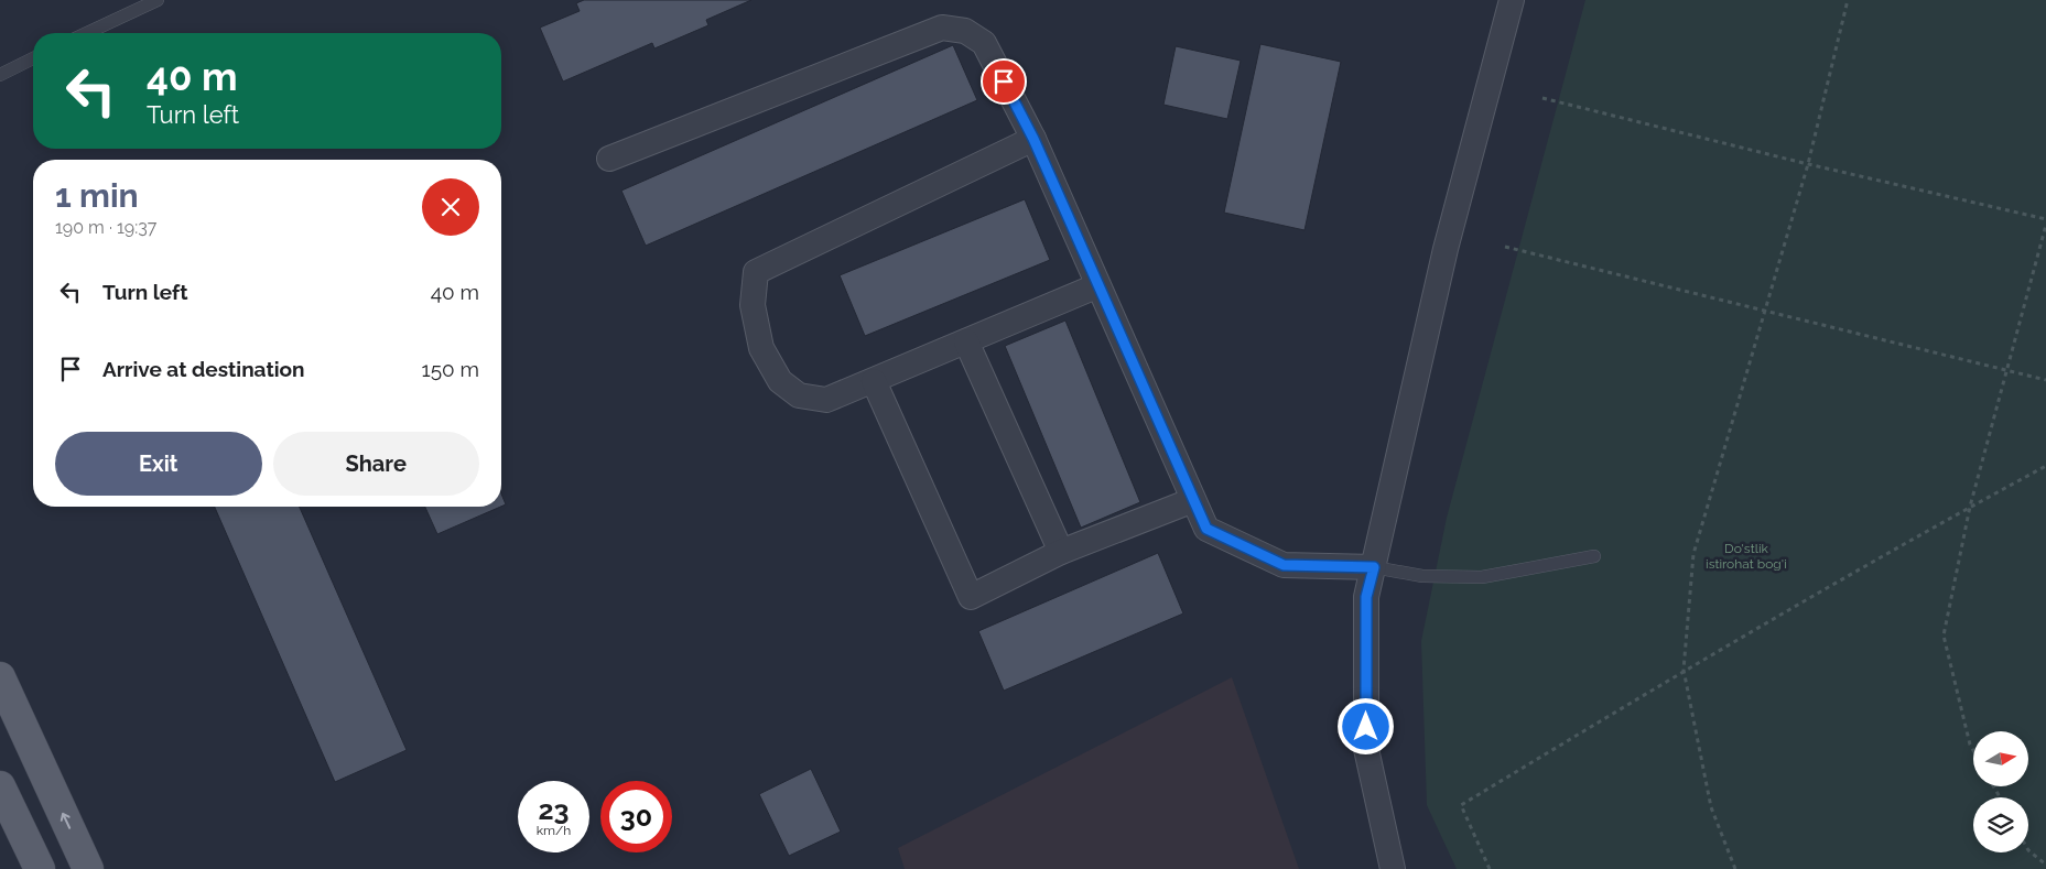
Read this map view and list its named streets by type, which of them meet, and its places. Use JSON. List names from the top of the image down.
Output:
{
  "parks": ["Do'stlik istirohat bog'i"],
  "north": "right",
  "page": {
    "turn": ["40 m", "Turn left"],
    "heading": ["1 min", "190 m · 19:37"],
    "list": [
      {
        "name": "Turn left",
        "value": "40 m"
      },
      {
        "name": "Arrive at destination",
        "value": "150 m"
      }
    ],
    "buttons": ["Exit", "Share"],
    "speed": "23 km/h",
    "limit": "30"
  }
}
